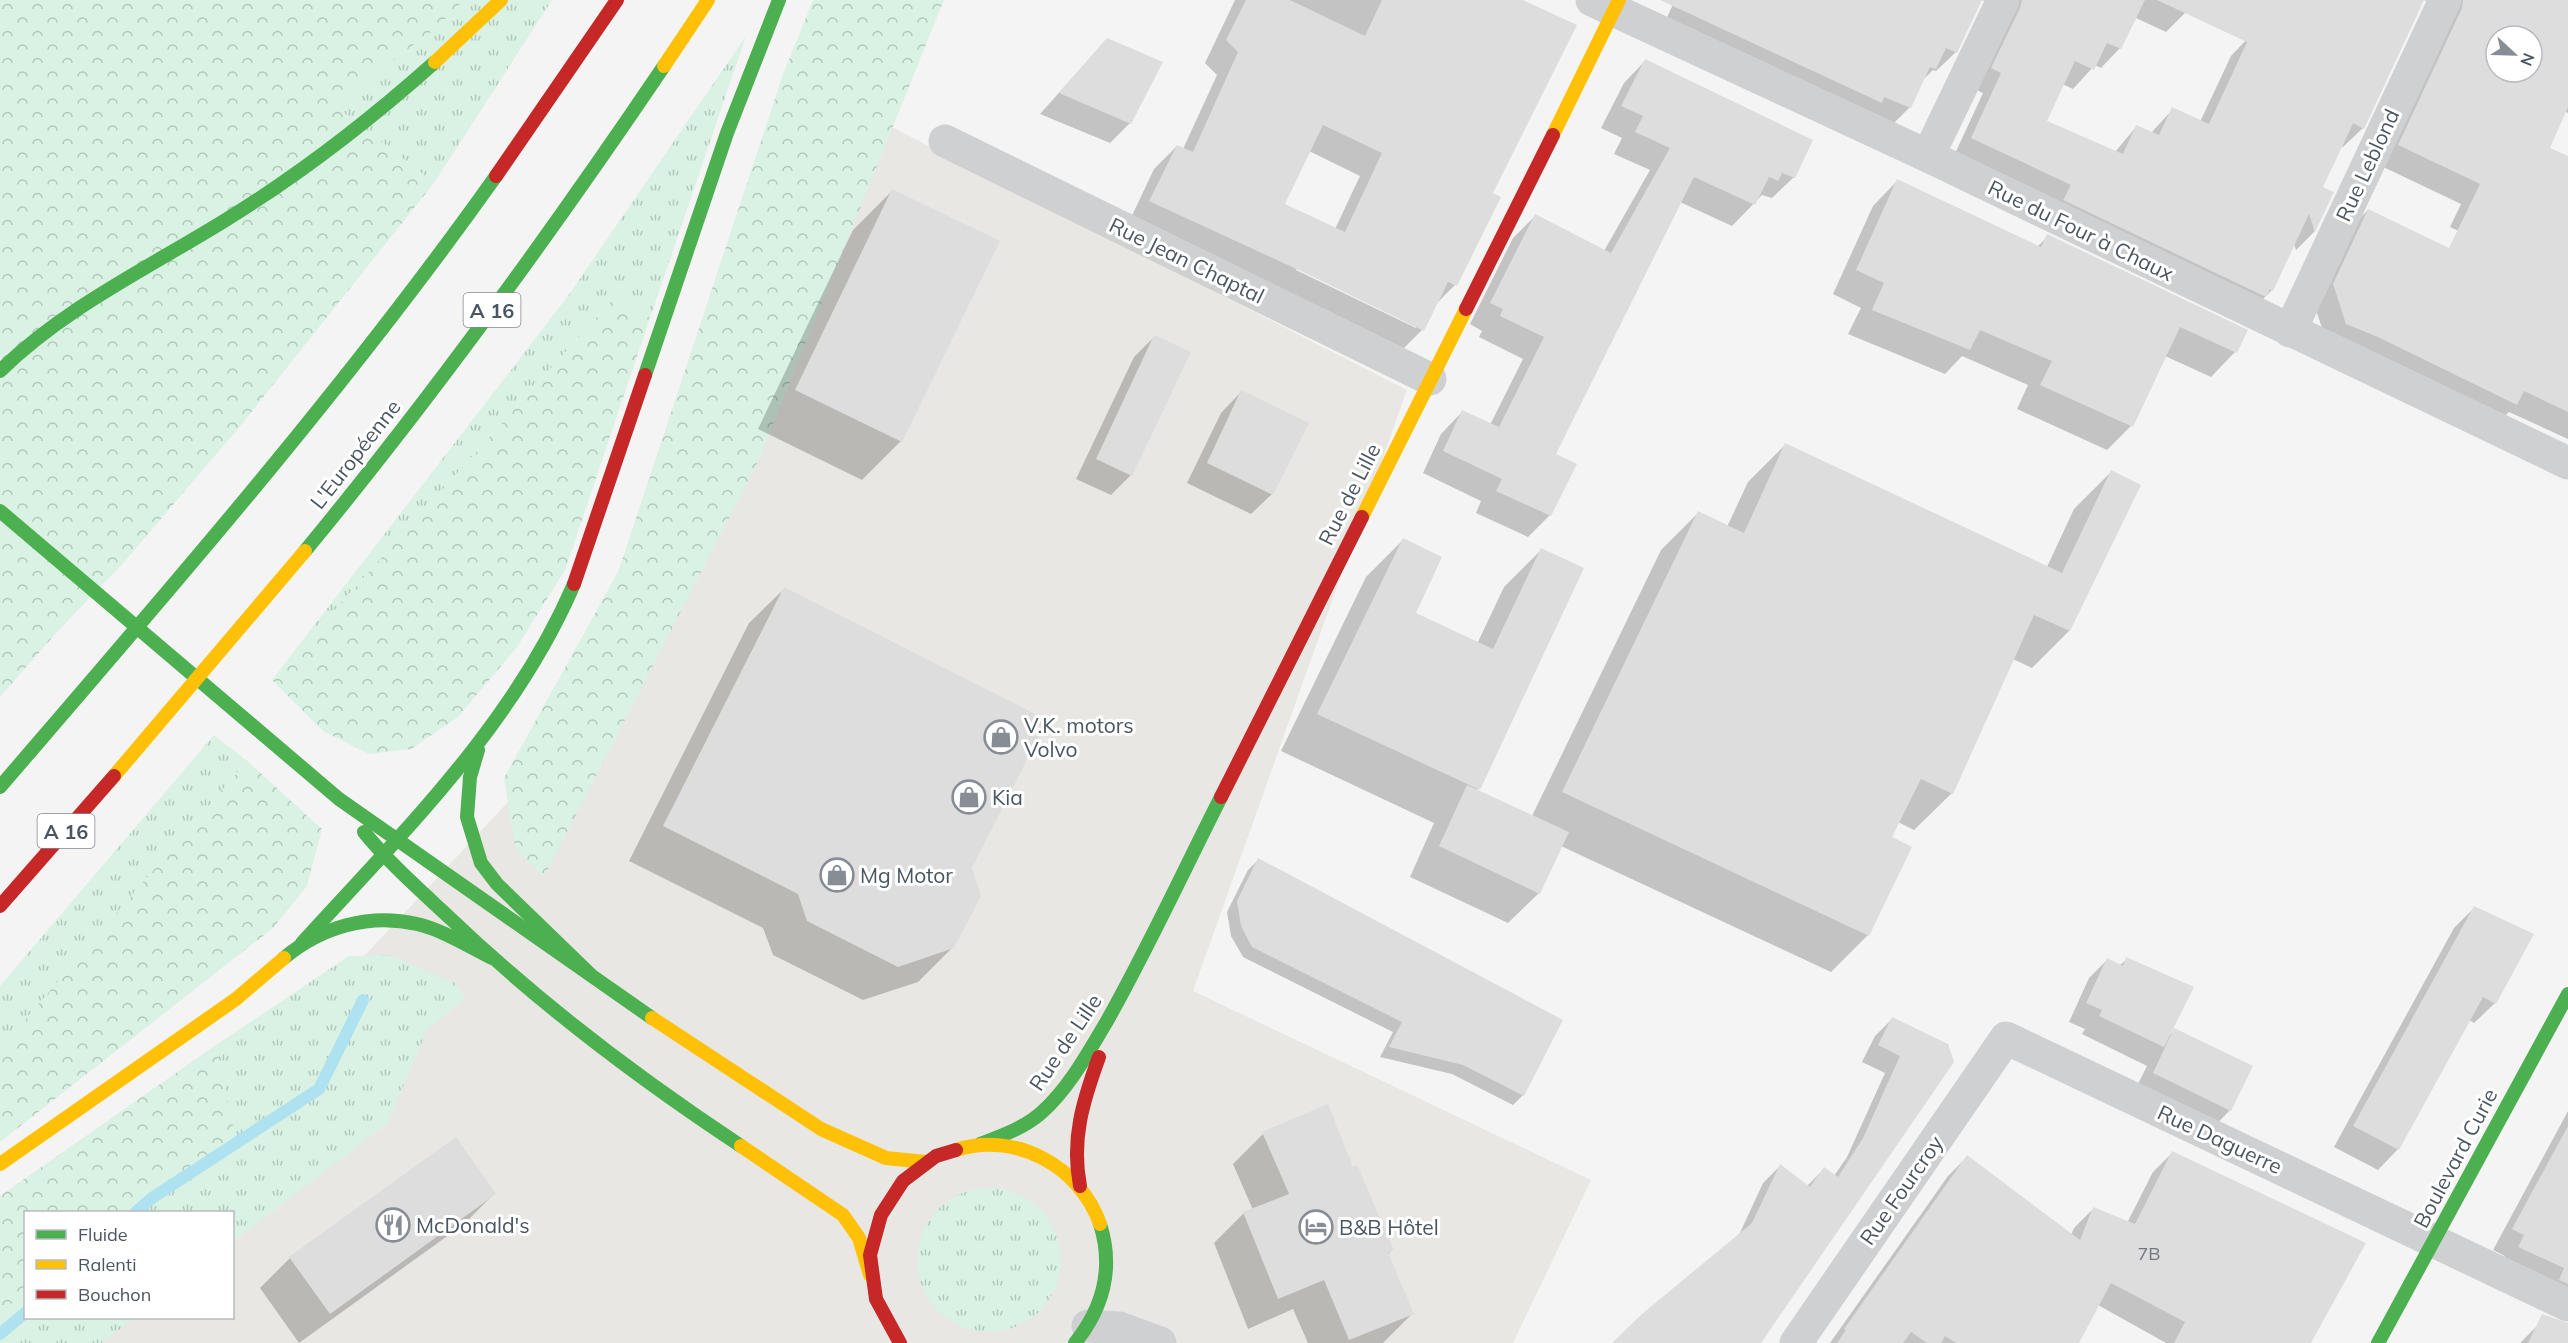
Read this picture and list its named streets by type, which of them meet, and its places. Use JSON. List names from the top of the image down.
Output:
{
  "streets": {
    "main road": [
      "A 16",
      "L'Européenne",
      "Rue de Lille",
      "Boulevard Curie"
    ],
    "street": [
      "Rue Leblond",
      "Rue du Four à Chaux",
      "Rue Jean Chaptal",
      "Rue Daguerre",
      "Rue Fourcroy"
    ]
  },
  "crossings": [
    ["Rue Leblond", "Rue du Four à Chaux"],
    ["Rue du Four à Chaux", "Rue de Lille"],
    ["Rue Jean Chaptal", "Rue de Lille"],
    ["Rue Daguerre", "Boulevard Curie"],
    ["Rue Daguerre", "Rue Fourcroy"]
  ],
  "places": {
    "shop": ["V.K. motors Volvo", "Kia", "Mg Motor"],
    "restaurant": ["McDonald's"],
    "hotel": ["B&B Hôtel"]
  },
  "house_numbers": ["7B"],
  "legend": ["Fluide", "Ralenti", "Bouchon"],
  "north": "right"
}
